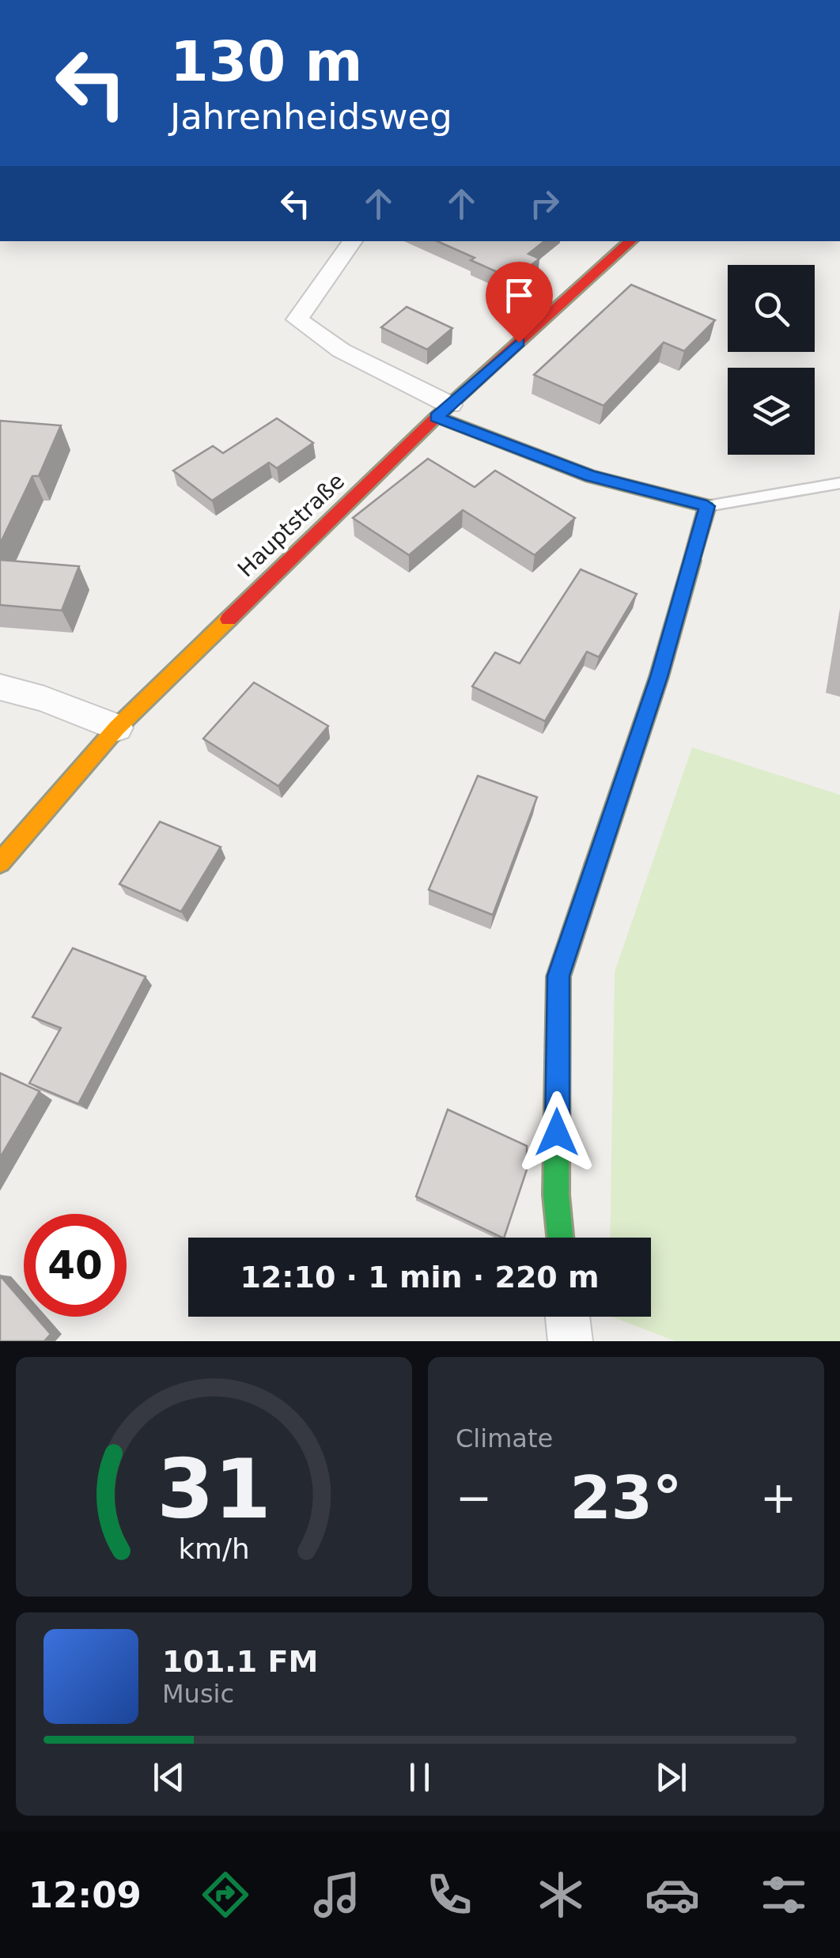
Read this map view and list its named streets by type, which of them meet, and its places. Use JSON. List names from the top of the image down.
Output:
{
  "streets": {
    "main road": ["Hauptstraße"]
  },
  "page": {
    "turn": ["130 m", "Jahrenheidsweg"],
    "limit": "40",
    "trip": "12:10 · 1 min · 220 m",
    "tile": "Climate",
    "heat": ["−", "23°", "+"],
    "song": ["101.1 FM", "Music"],
    "tabs": "12:09",
    "gauge": ["31", "km/h"]
  }
}
